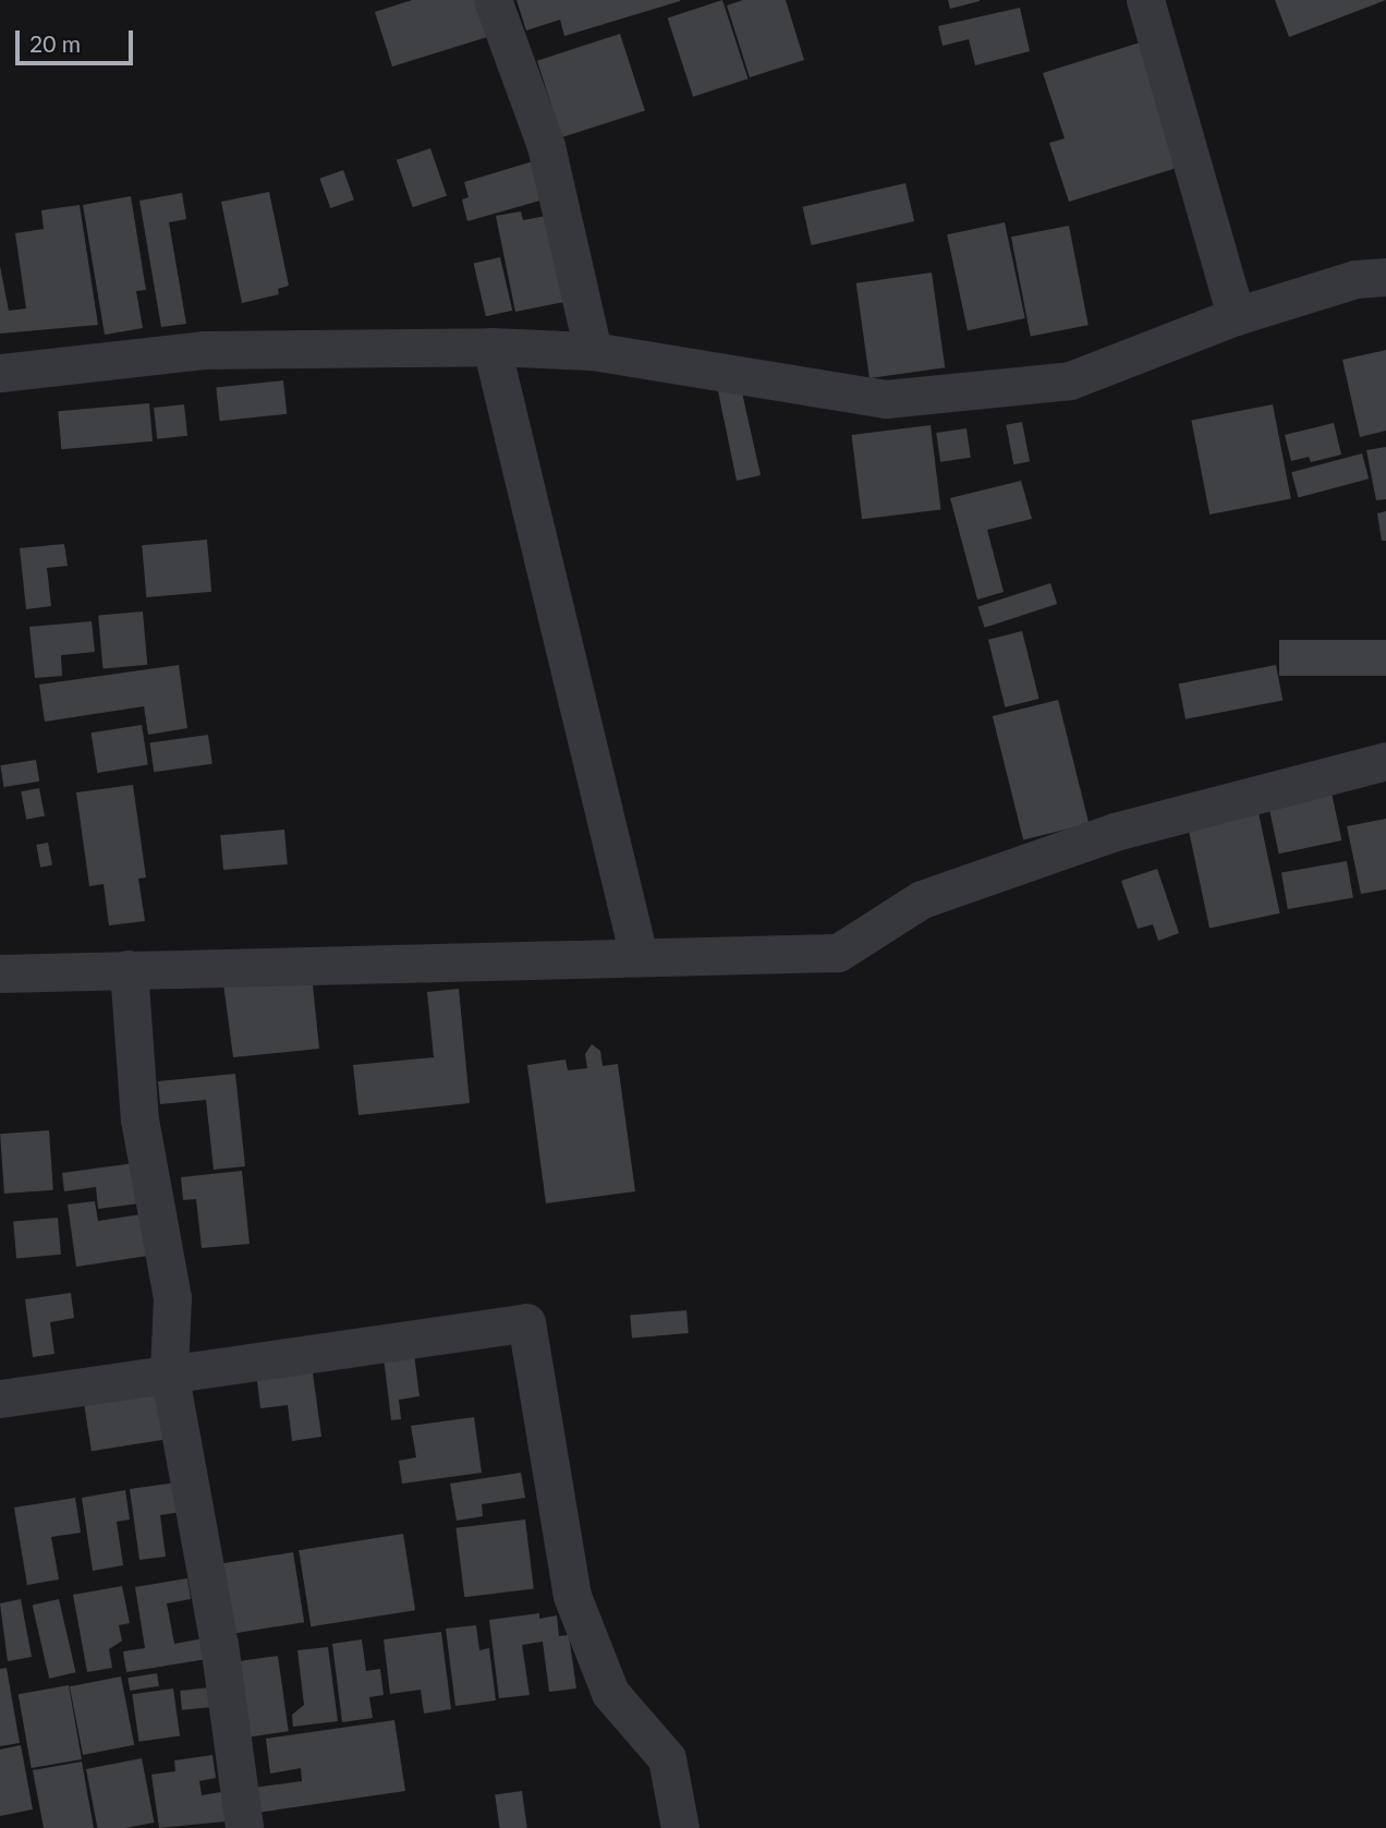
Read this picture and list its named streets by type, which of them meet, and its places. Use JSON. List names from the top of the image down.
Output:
{
  "scale_bar": "20 m"
}
